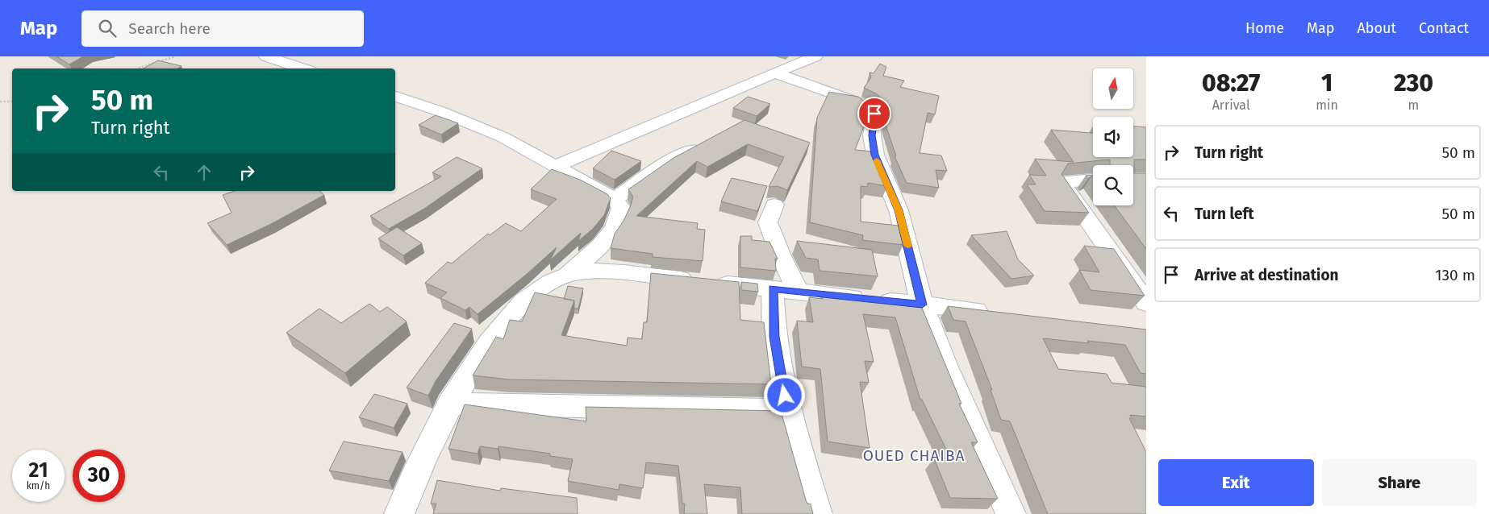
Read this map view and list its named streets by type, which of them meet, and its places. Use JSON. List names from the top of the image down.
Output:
{
  "districts": ["OUED CHAIBA"],
  "north": "top",
  "page": {
    "header": "Map",
    "search": "Search here",
    "nav": [
      "Home",
      "Map",
      "About",
      "Contact"
    ],
    "eta": [
      "08:27",
      "Arrival",
      "1",
      "min",
      "230",
      "m"
    ],
    "turn": ["50 m", "Turn right"],
    "list": [
      {
        "name": "Turn right",
        "value": "50 m"
      },
      {
        "name": "Turn left",
        "value": "50 m"
      },
      {
        "name": "Arrive at destination",
        "value": "130 m"
      }
    ],
    "speed": "21 km/h",
    "limit": "30",
    "buttons": ["Exit", "Share"]
  }
}
